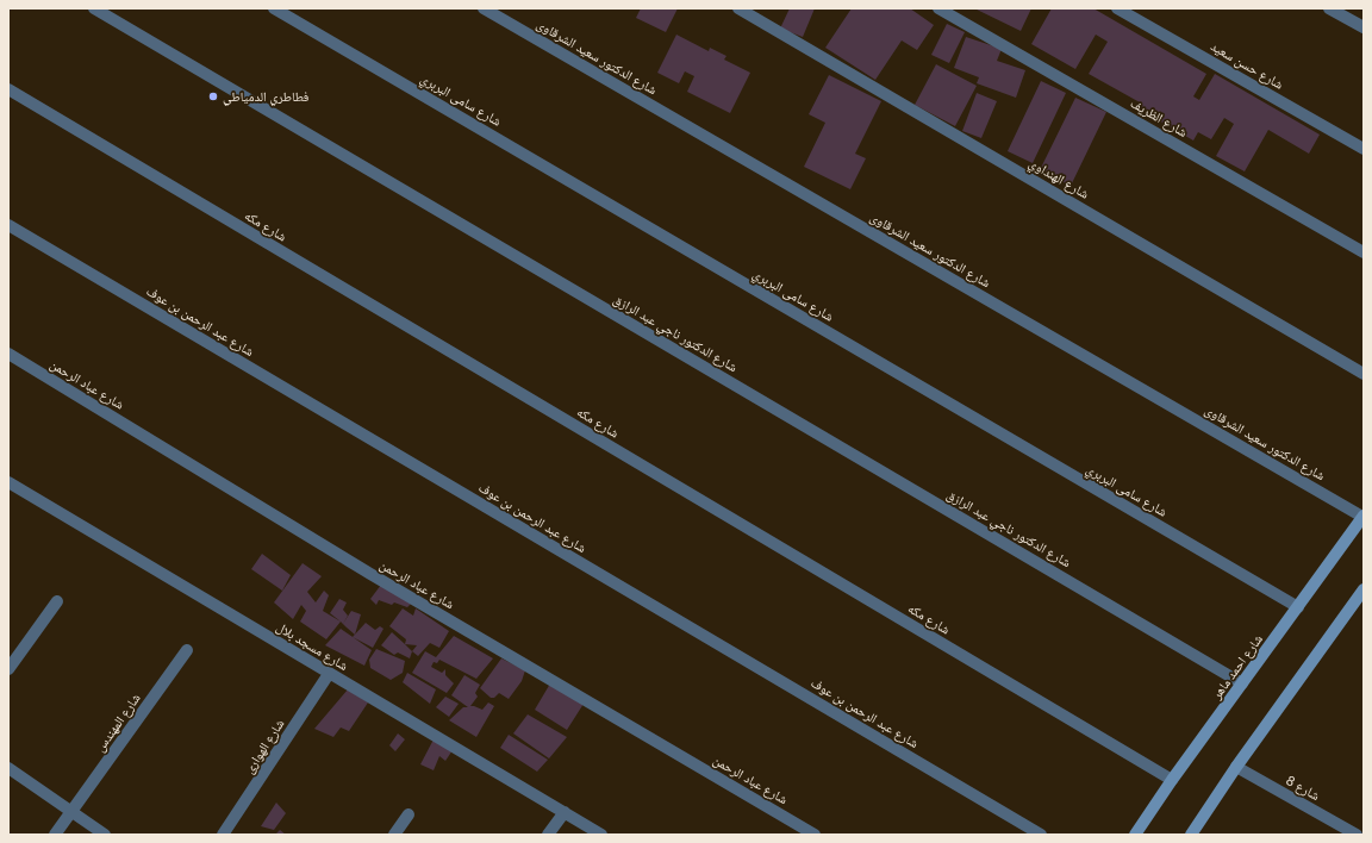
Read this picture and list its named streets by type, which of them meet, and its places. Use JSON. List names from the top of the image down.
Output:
{
  "streets": {
    "main road": ["شارع احمد ماهر"],
    "street": [
      "شارع الدكتور سعيد الشرقاوى",
      "شارع حسن سعيد",
      "شارع سامى البربري",
      "شارع الظريف",
      "شارع الهنداوي",
      "شارع مكه",
      "شارع عبد الرحمن بن عوف",
      "شارع الدكتور ناجي عبد الرازق",
      "شارع عباد الرحمن",
      "شارع مسجد بلال",
      "شارع المهندس",
      "شارع الهوارى",
      "شارع 8"
    ]
  },
  "crossings": [
    ["شارع الدكتور سعيد الشرقاوى", "شارع احمد ماهر"],
    ["شارع سامى البربري", "شارع احمد ماهر"],
    ["شارع مكه", "شارع احمد ماهر"],
    ["شارع الدكتور ناجي عبد الرازق", "شارع احمد ماهر"],
    ["شارع مسجد بلال", "شارع الهوارى"]
  ],
  "places": ["فطاطري الدمياطي"]
}
